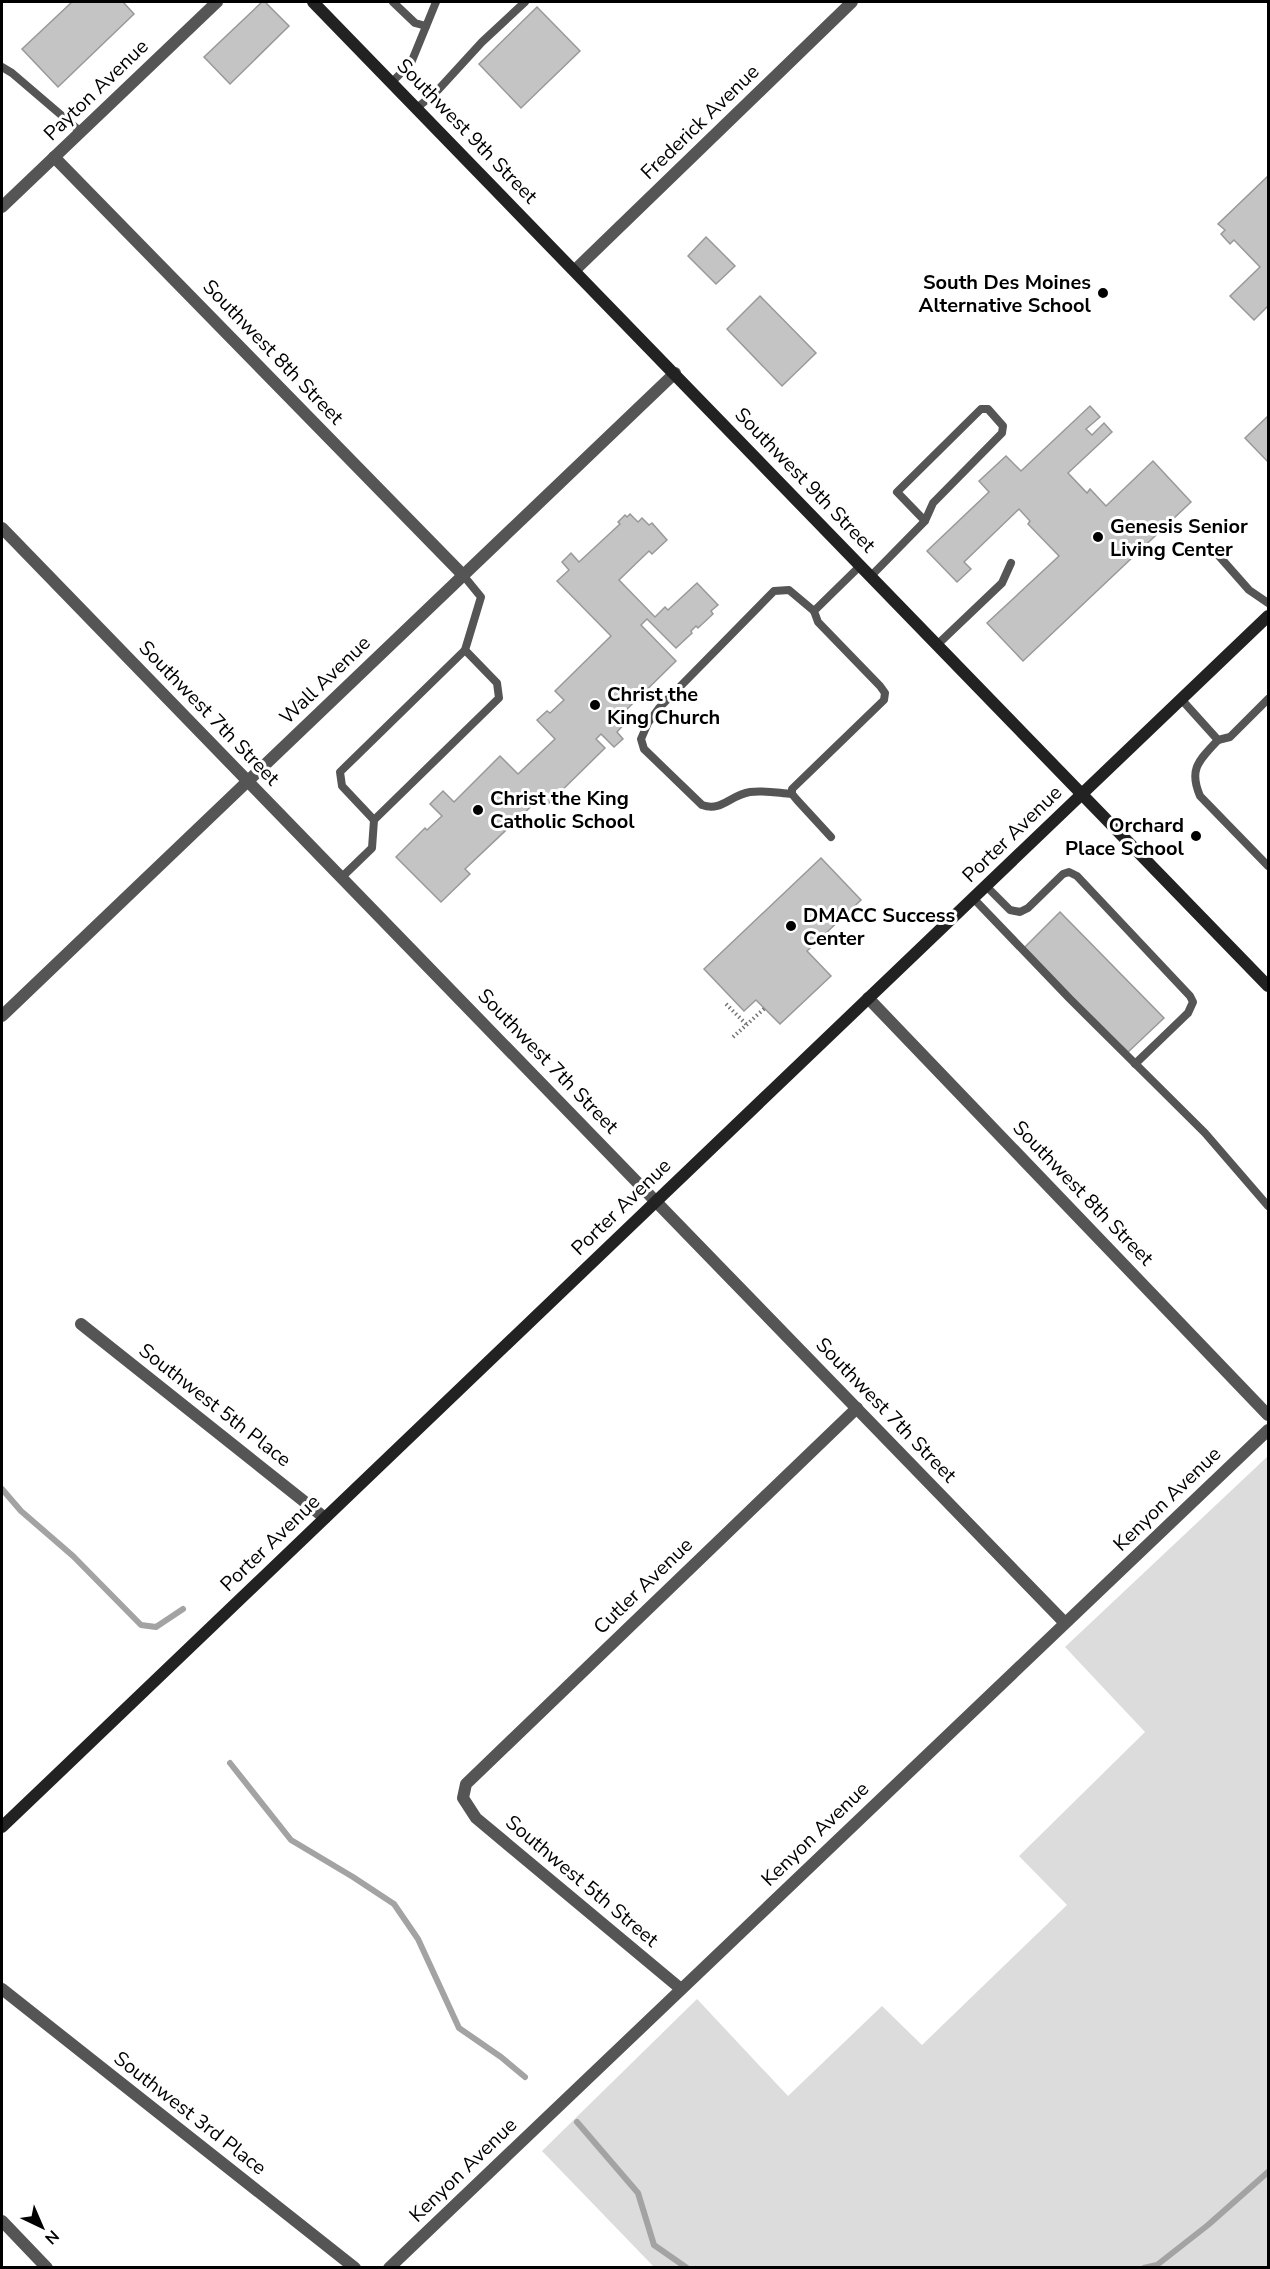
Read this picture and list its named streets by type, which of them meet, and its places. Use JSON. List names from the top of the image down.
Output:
{
  "streets": {
    "street": [
      "Payton Avenue",
      "Frederick Avenue",
      "Southwest 9th Street",
      "Southwest 8th Street",
      "Wall Avenue",
      "Southwest 7th Street",
      "Porter Avenue",
      "Southwest 5th Place",
      "Kenyon Avenue",
      "Cutler Avenue",
      "Southwest 5th Street",
      "Southwest 3rd Place"
    ]
  },
  "crossings": [
    ["Payton Avenue", "Southwest 8th Street"],
    ["Frederick Avenue", "Southwest 9th Street"],
    ["Southwest 9th Street", "Wall Avenue"],
    ["Southwest 9th Street", "Porter Avenue"],
    ["Southwest 8th Street", "Wall Avenue"],
    ["Southwest 8th Street", "Porter Avenue"],
    ["Wall Avenue", "Southwest 7th Street"],
    ["Southwest 7th Street", "Porter Avenue"],
    ["Southwest 7th Street", "Kenyon Avenue"],
    ["Southwest 7th Street", "Cutler Avenue"],
    ["Porter Avenue", "Southwest 5th Place"],
    ["Kenyon Avenue", "Southwest 5th Street"],
    ["Cutler Avenue", "Southwest 5th Street"]
  ],
  "places": [
    "South Des Moines Alternative School",
    "Genesis Senior Living Center",
    "Christ the King Church",
    "Christ the King Catholic School",
    "Orchard Place School",
    "DMACC Success Center"
  ],
  "north": "bottom right"
}
